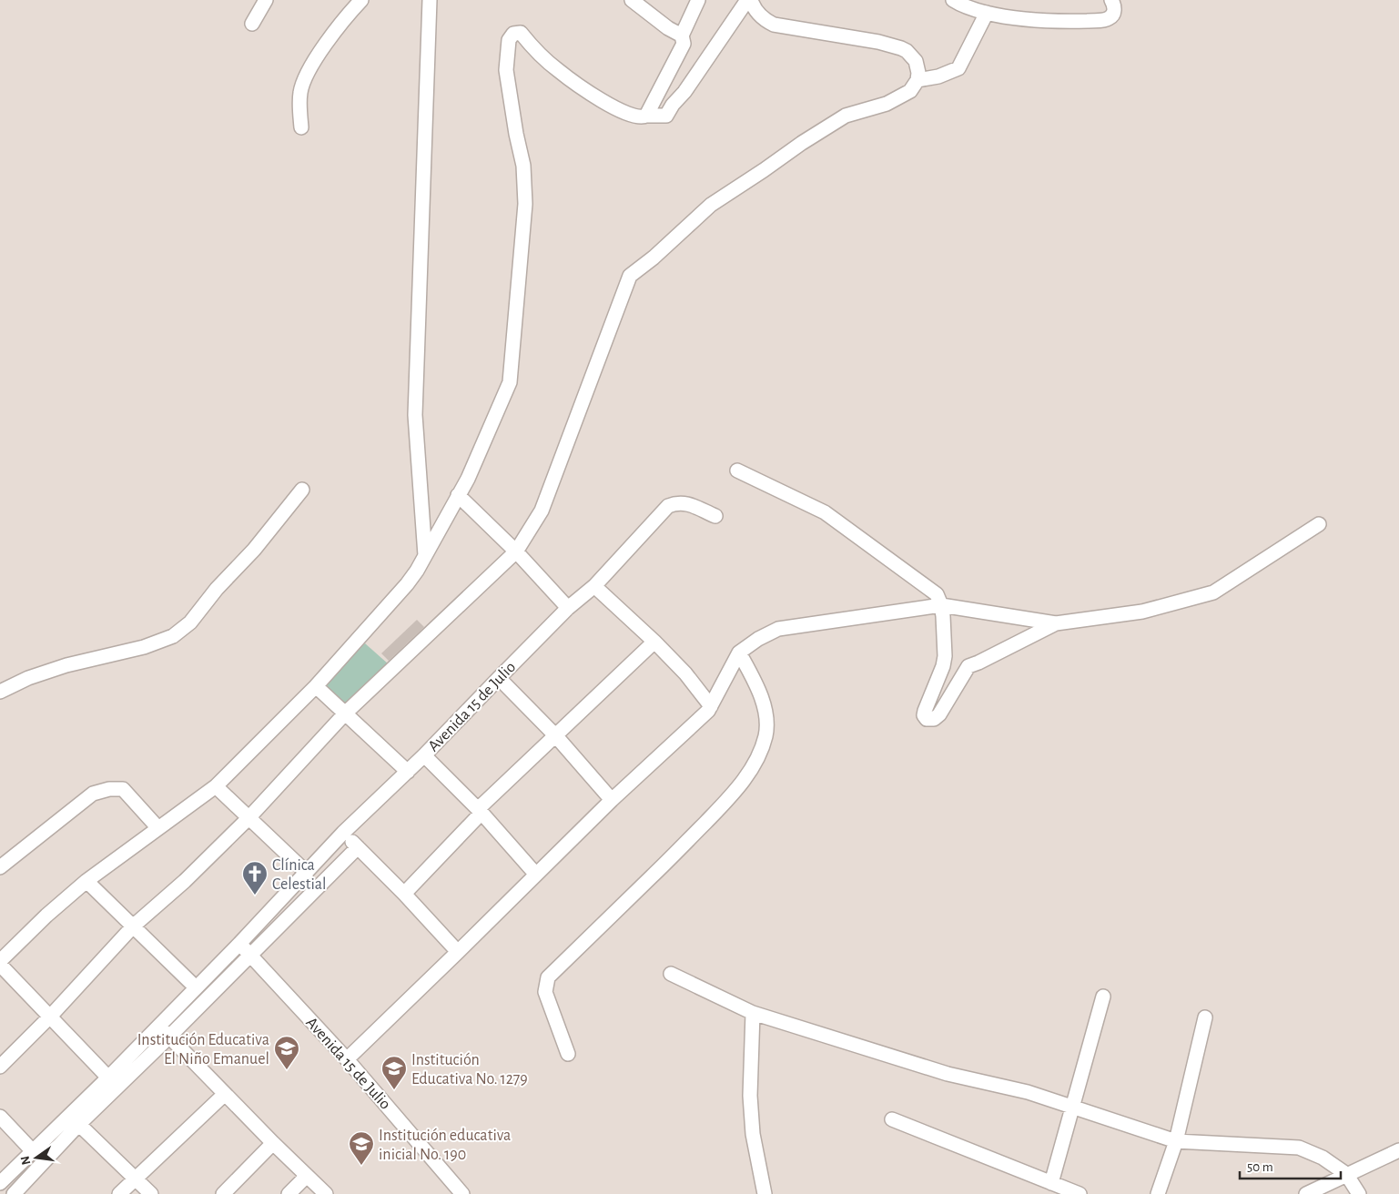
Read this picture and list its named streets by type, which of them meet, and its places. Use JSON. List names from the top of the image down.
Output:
{
  "streets": {
    "street": ["Avenida 15 de Julio"]
  },
  "places": {
    "church": ["Clínica Celestial"],
    "school or university": ["Institución Educativa El Niño Emanuel", "Institución Educativa No. 1279", "Institución educativa inicial No. 190"]
  },
  "scale_bar": "50 m",
  "north": "left"
}
